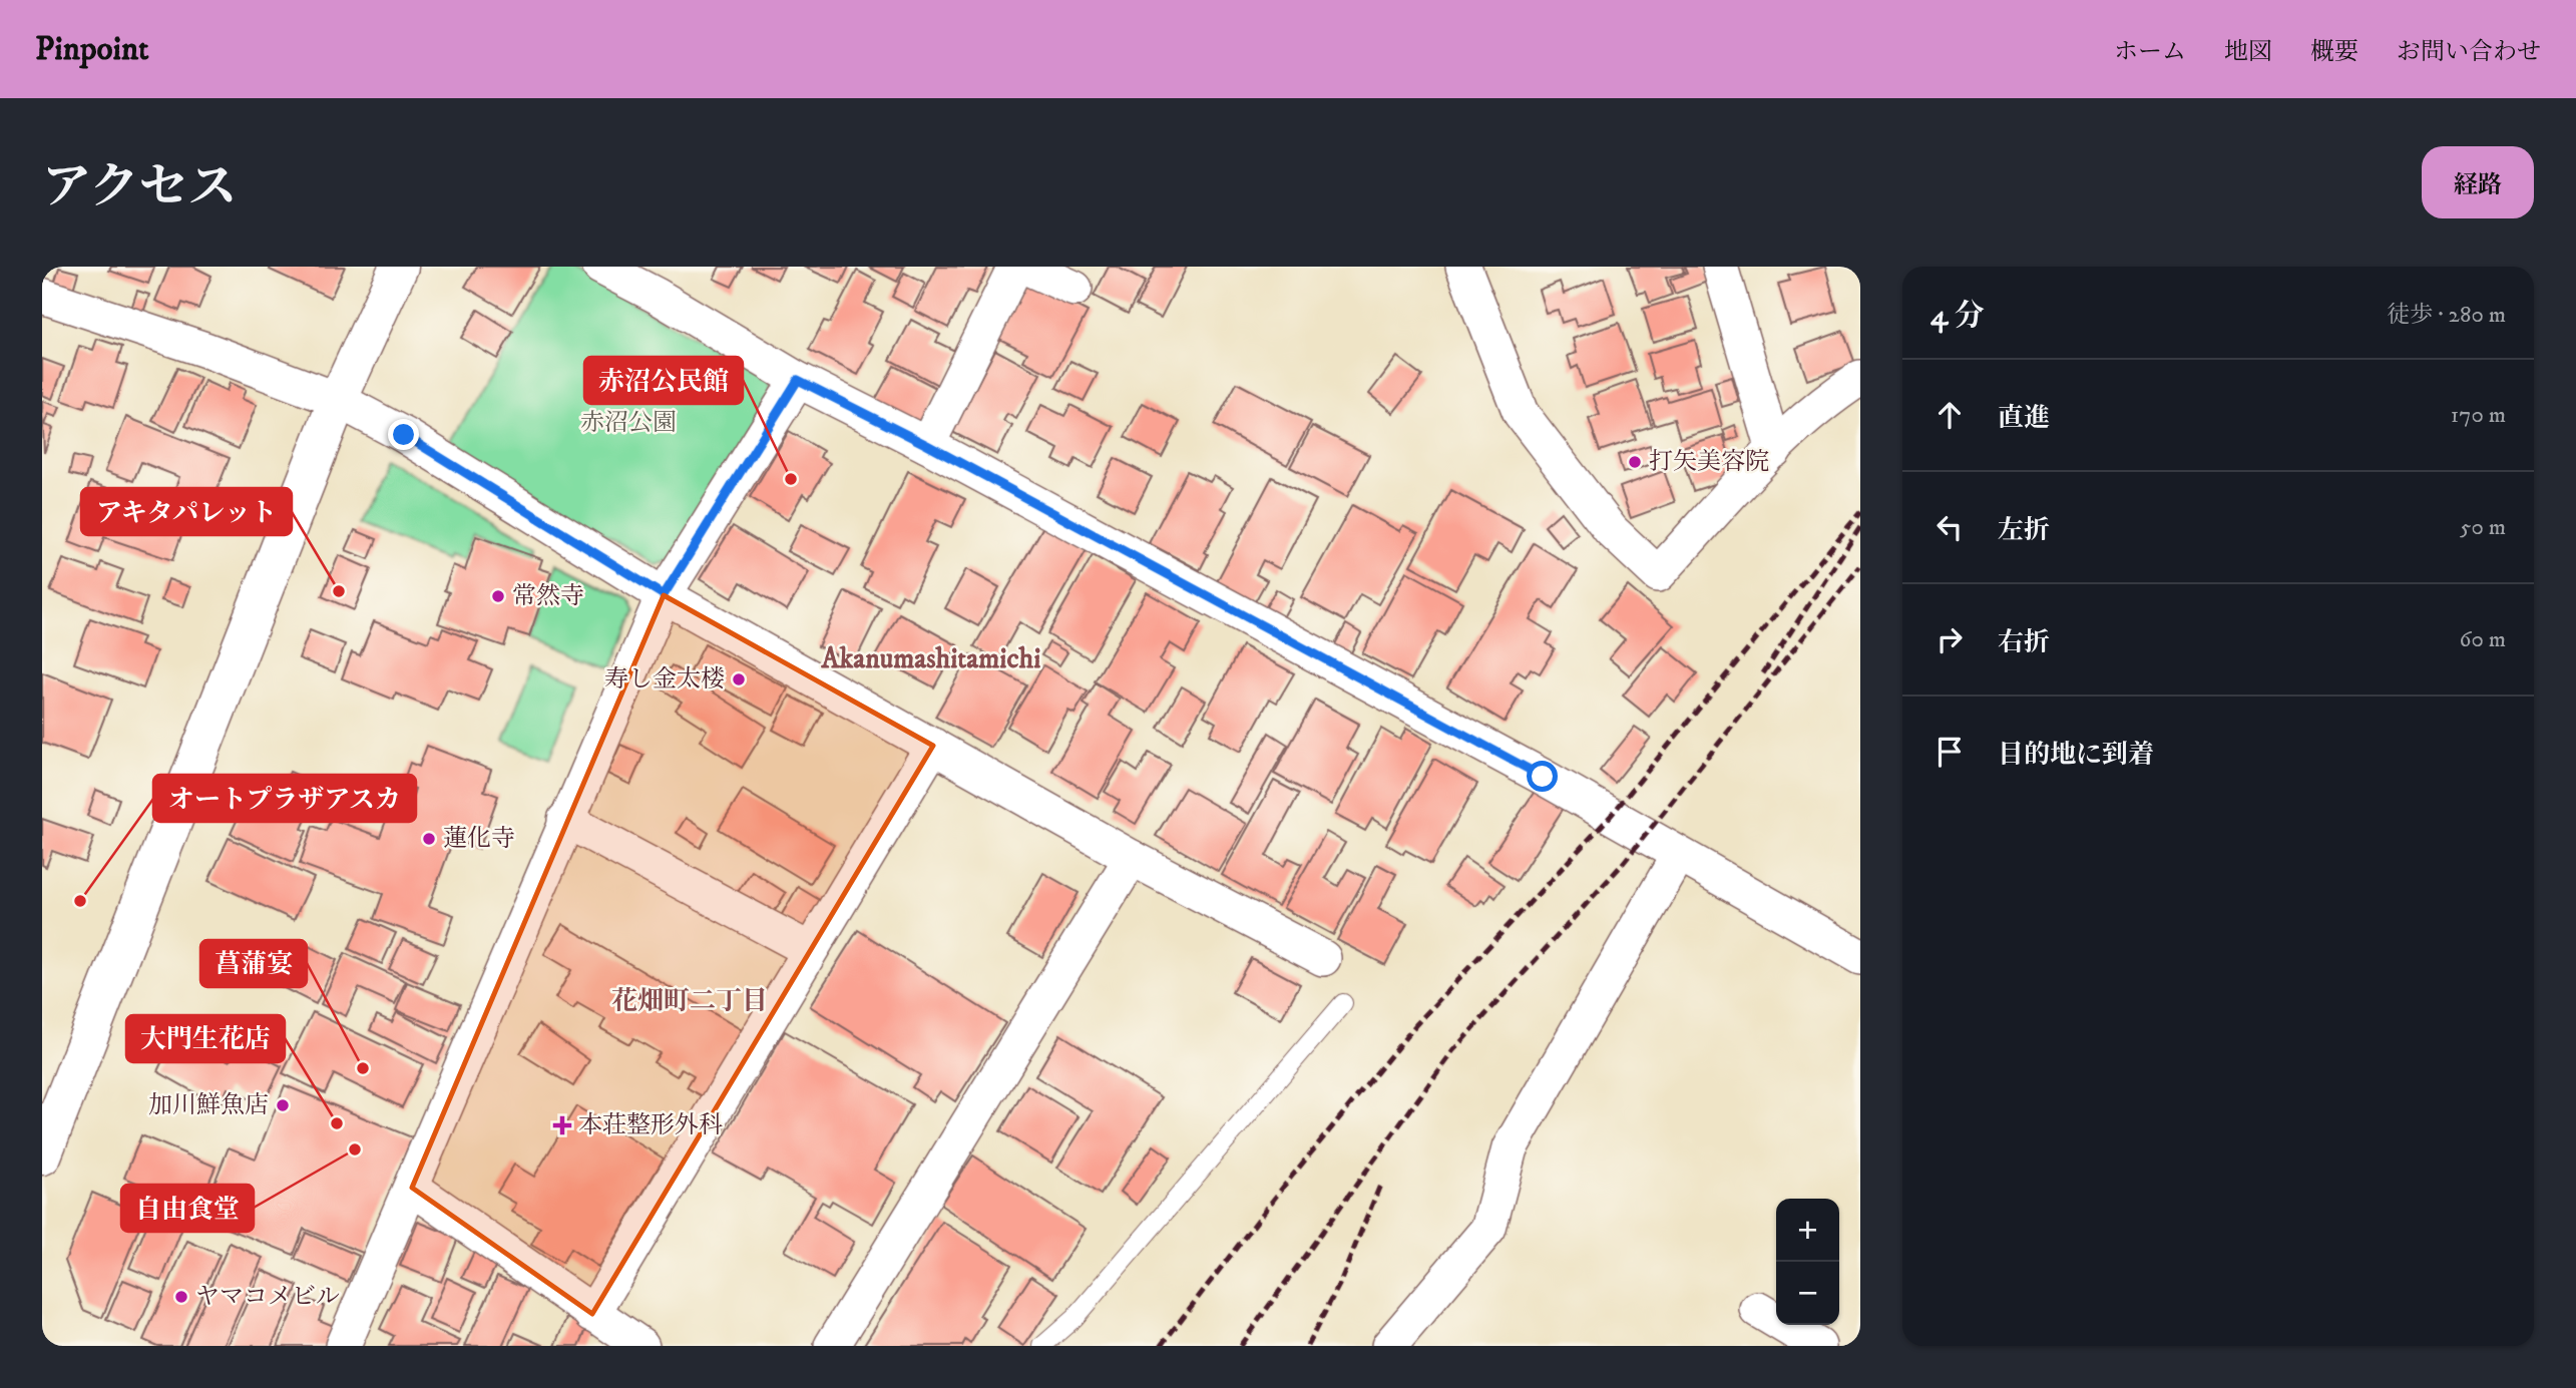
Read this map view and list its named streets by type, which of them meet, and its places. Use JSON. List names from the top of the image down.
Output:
{
  "districts": ["Akanumashitamichi", "花畑町二丁目"],
  "parks": ["赤沼公園"],
  "places": {
    "other": [
      "打矢美容院",
      "赤沼公民館",
      "アキタパレット",
      "常然寺",
      "寿し金太楼",
      "蓮化寺",
      "オートプラザアスカ",
      "菖蒲宴",
      "加川鮮魚店",
      "大門生花店",
      "自由食堂",
      "ヤマコメビル"
    ],
    "health": ["本荘整形外科"]
  },
  "page": {
    "header": "Pinpoint",
    "nav": [
      "ホーム",
      "地図",
      "概要",
      "お問い合わせ"
    ],
    "title": "アクセス",
    "buttons": "経路",
    "heading": ["4 分", "徒歩 · 280 m"],
    "list": [
      ["直進", "170 m"],
      ["左折", "50 m"],
      ["右折", "60 m"],
      "目的地に到着"
    ],
    "map_buttons": ["+", "−"]
  }
}
